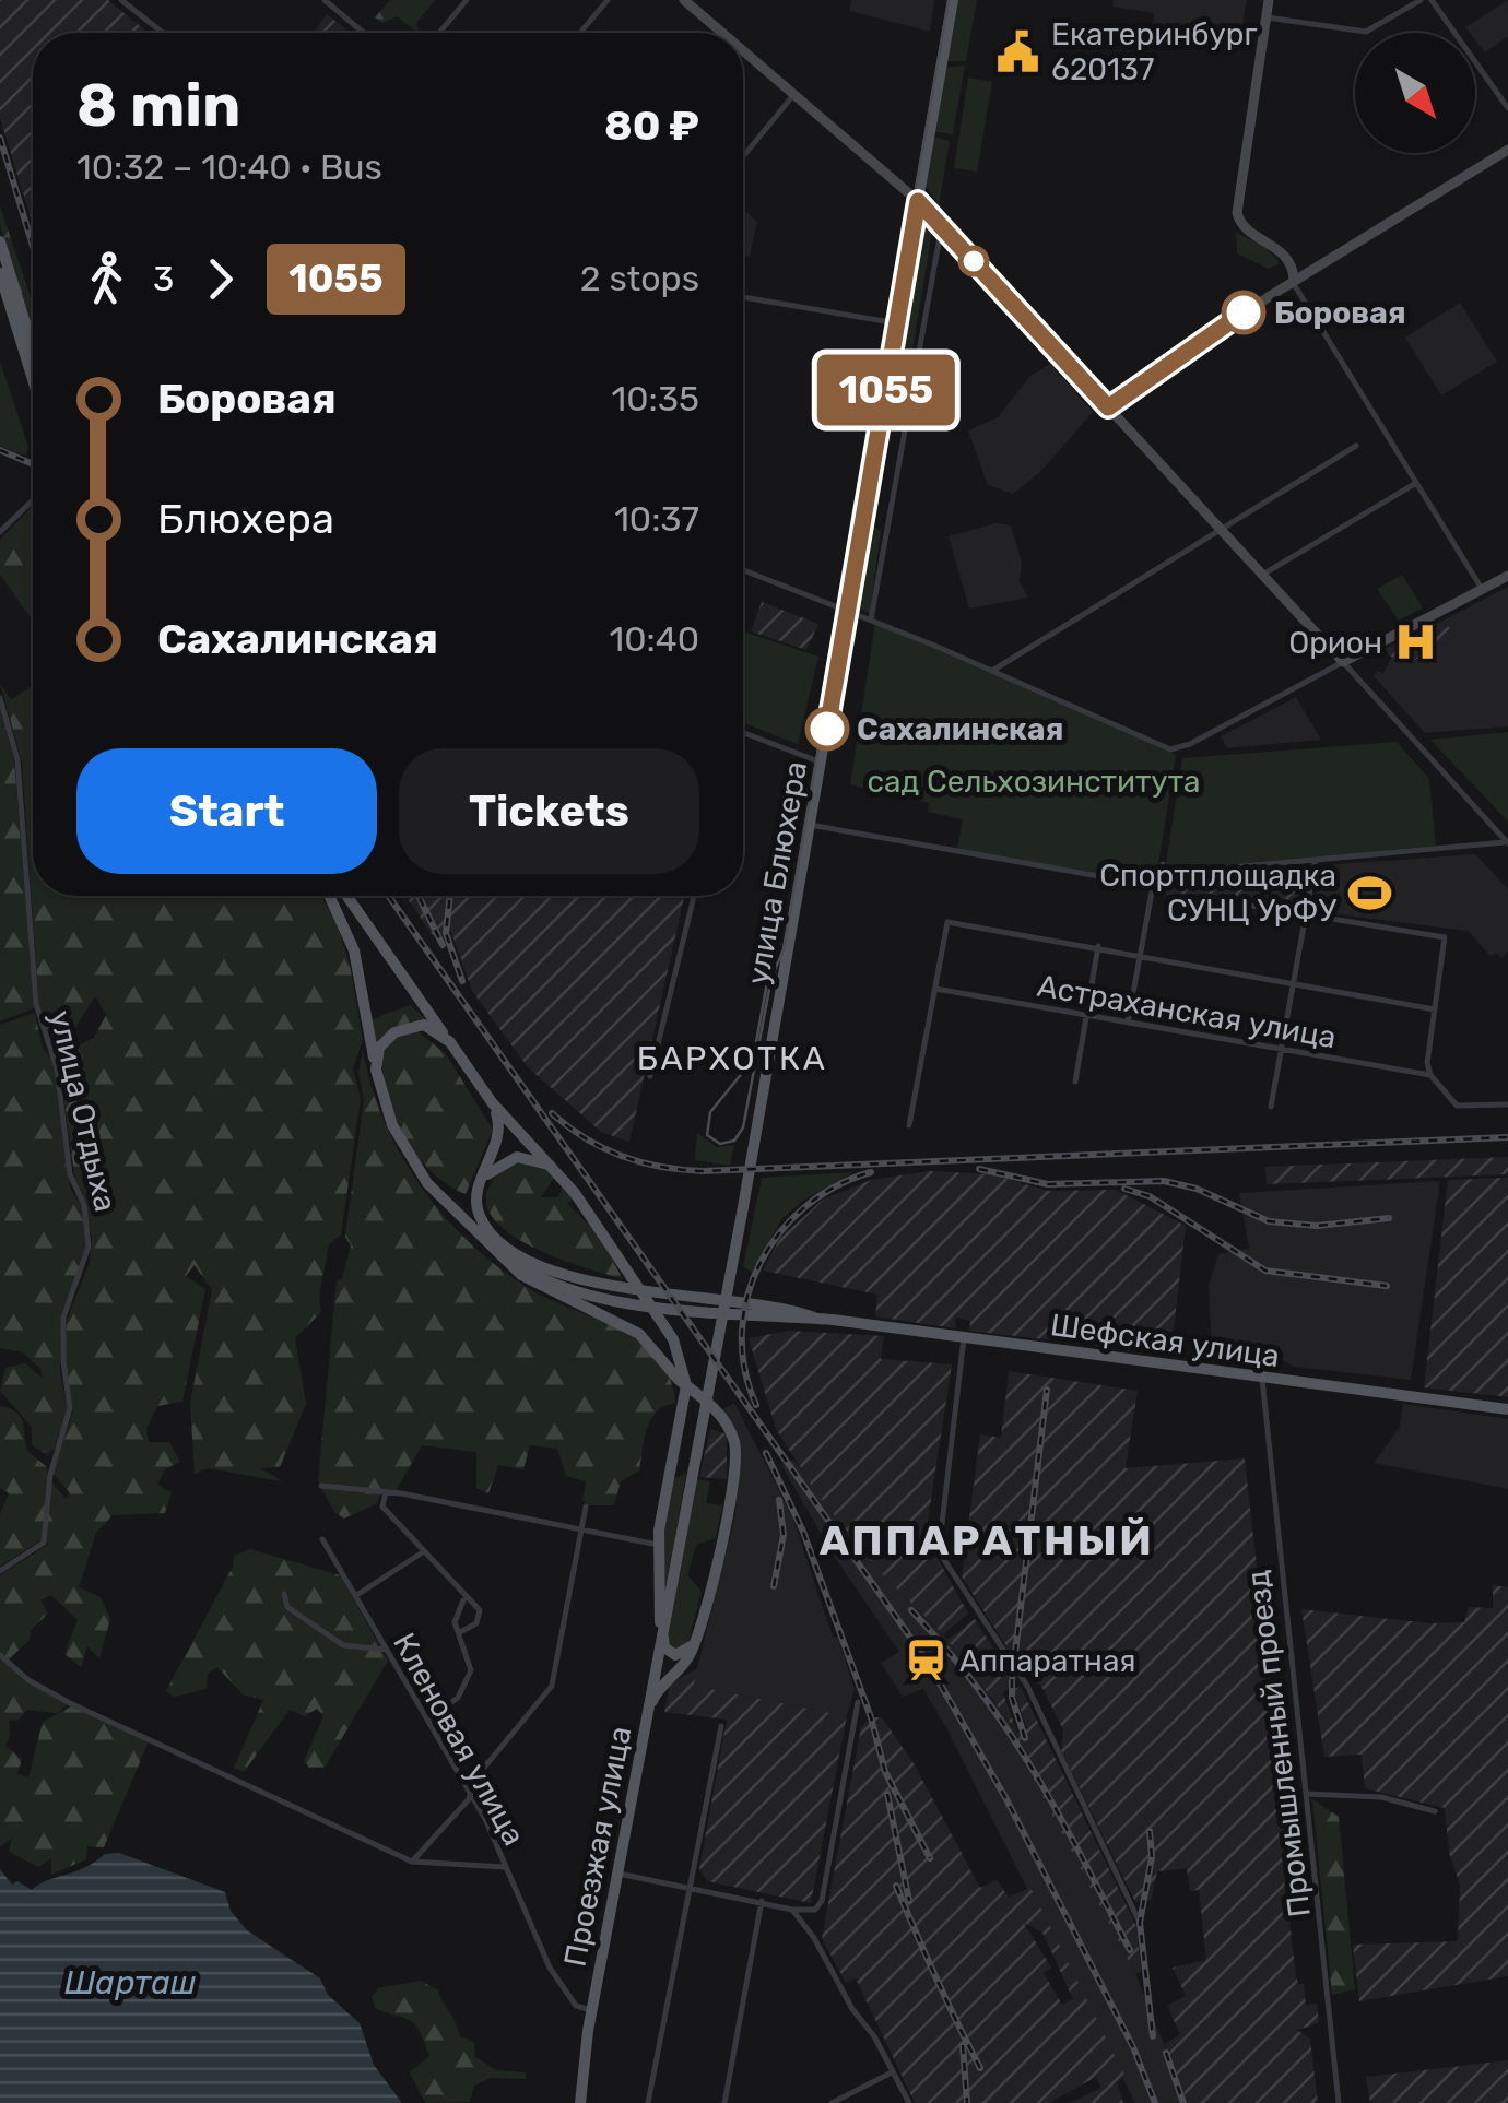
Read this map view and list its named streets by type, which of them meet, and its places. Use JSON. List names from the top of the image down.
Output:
{
  "streets": {
    "main road": ["улица Блюхера", "Шефская улица", "Проезжая улица"],
    "street": [
      "Астраханская улица",
      "улица Отдыха",
      "Кленовая улица",
      "Промышленный проезд"
    ]
  },
  "crossings": [
    ["улица Блюхера", "Проезжая улица"],
    ["Шефская улица", "Промышленный проезд"],
    ["Кленовая улица", "Проезжая улица"]
  ],
  "districts": ["БАРХОТКА", "АППАРАТНЫЙ"],
  "water": ["Шарташ"],
  "parks": ["сад Сельхозинститута"],
  "places": {
    "public building": ["Екатеринбург 620137"],
    "other": ["Боровая", "Сахалинская"],
    "hospital": ["Орион"],
    "sports": ["Спортплощадка СУНЦ УрФУ"],
    "station": ["Аппаратная"]
  },
  "lines": ["bus line 1055"],
  "north": "bottom right",
  "page": {
    "on_map": "1055",
    "heading": ["8 min", "10:32 – 10:40 · Bus", "80 ₽"],
    "legs": ["3", "1055", "2 stops"],
    "list": [
      {
        "name": "Боровая",
        "value": "10:35"
      },
      {
        "name": "Блюхера",
        "value": "10:37"
      },
      {
        "name": "Сахалинская",
        "value": "10:40"
      }
    ],
    "buttons": ["Start", "Tickets"]
  }
}
